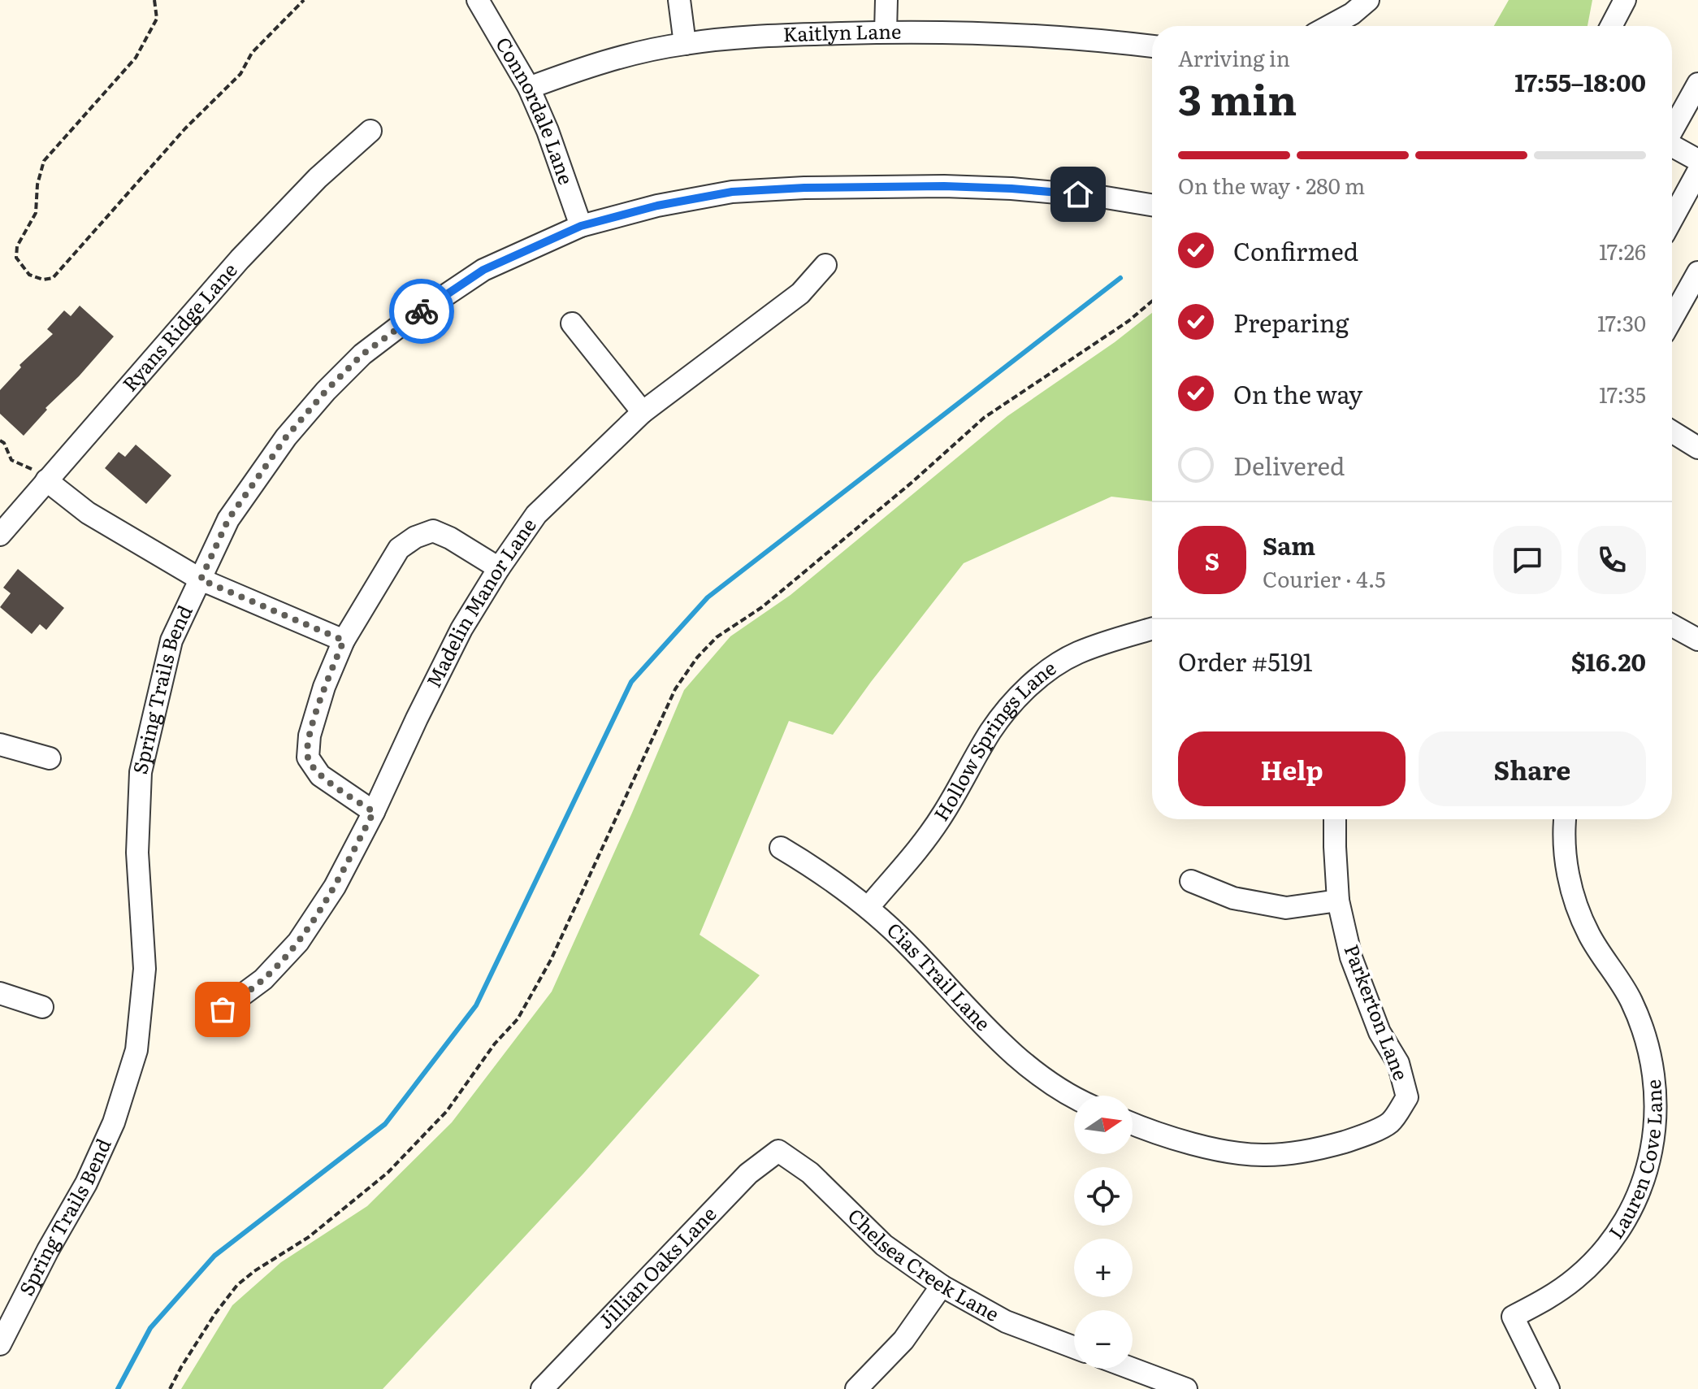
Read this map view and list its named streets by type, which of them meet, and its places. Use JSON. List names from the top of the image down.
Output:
{
  "streets": {
    "street": [
      "Kaitlyn Lane",
      "Connordale Lane",
      "Ryans Ridge Lane",
      "Madelin Manor Lane",
      "Spring Trails Bend",
      "Hollow Springs Lane",
      "Cias Trail Lane",
      "Parkerton Lane",
      "Lauren Cove Lane",
      "Chelsea Creek Lane",
      "Jillian Oaks Lane"
    ]
  },
  "crossings": [
    ["Kaitlyn Lane", "Connordale Lane"],
    ["Connordale Lane", "Spring Trails Bend"],
    ["Hollow Springs Lane", "Cias Trail Lane"],
    ["Chelsea Creek Lane", "Jillian Oaks Lane"]
  ],
  "north": "right",
  "page": {
    "heading": ["3 min", "Arriving in", "17:55–18:00"],
    "panel": [
      "Sam",
      "Courier · 4.5",
      "Order #5191",
      "$16.20"
    ],
    "bar": "On the way · 280 m",
    "list": [
      ["Confirmed", "17:26"],
      ["Preparing", "17:30"],
      ["On the way", "17:35"],
      "Delivered"
    ],
    "round": "S",
    "buttons": ["Help", "Share"],
    "map_buttons": ["+", "−"]
  }
}
